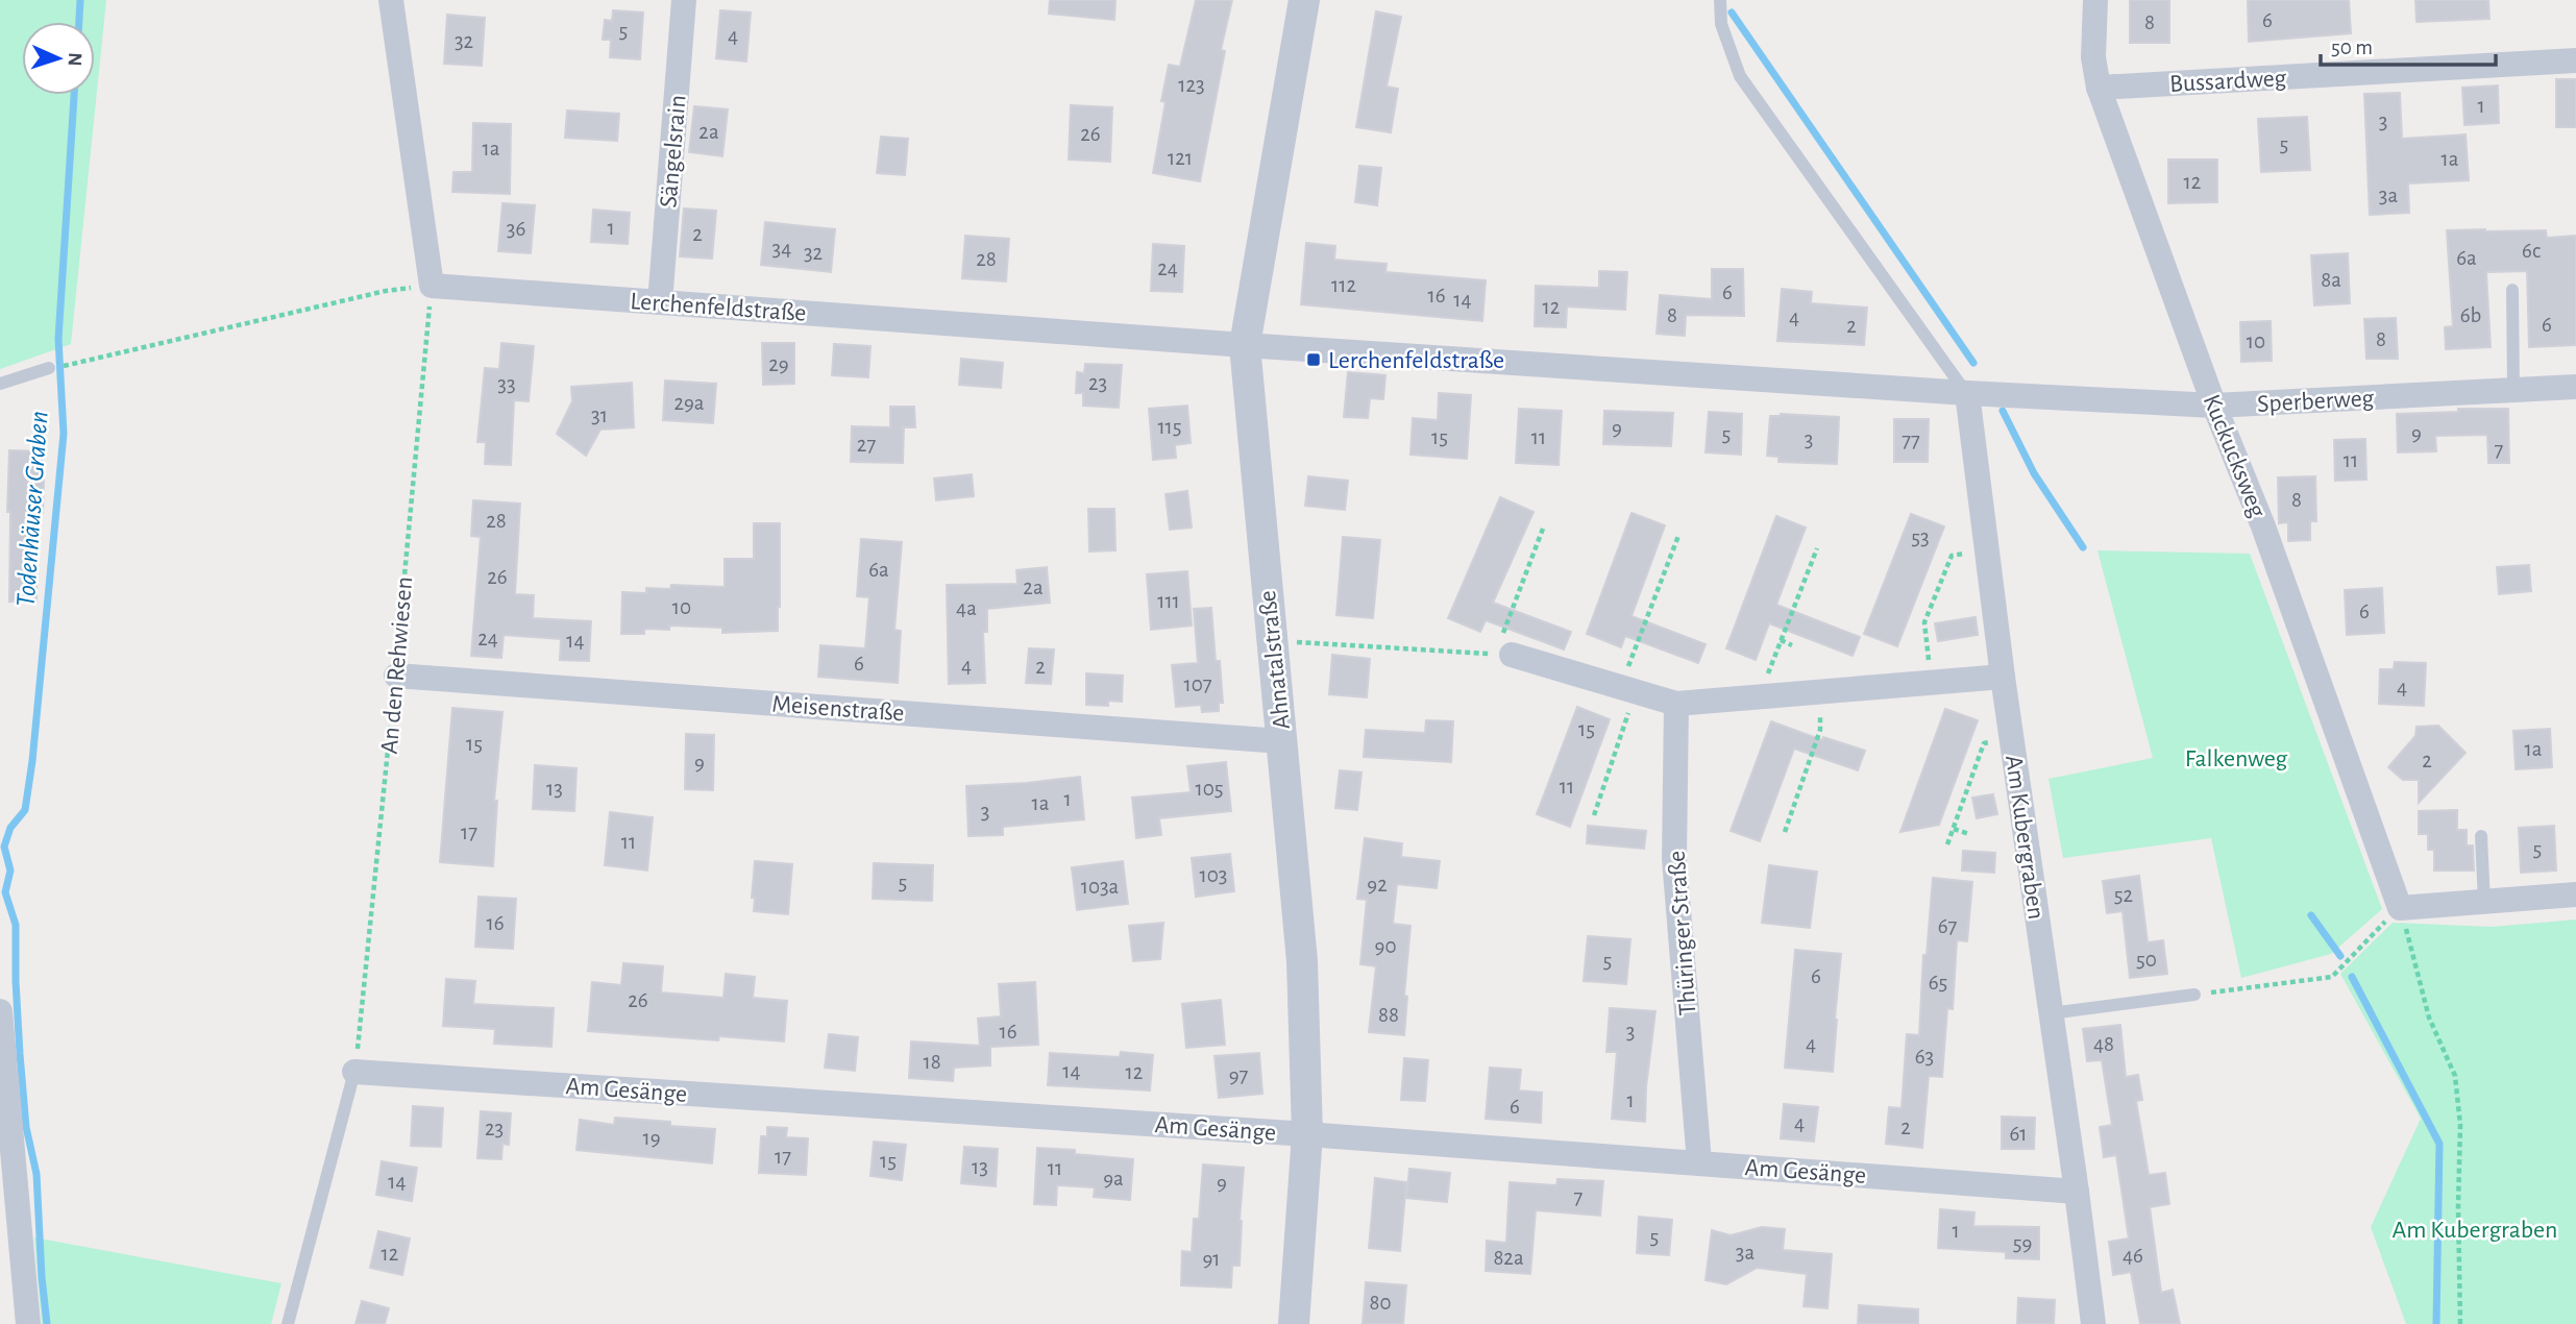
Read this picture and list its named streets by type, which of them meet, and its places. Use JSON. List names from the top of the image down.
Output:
{
  "streets": {
    "street": [
      "Bussardweg",
      "Sängelsrain",
      "Lerchenfeldstraße",
      "Sperberweg",
      "Kuckucksweg",
      "Ahnatalstraße",
      "Meisenstraße",
      "Am Kubergraben",
      "Thüringer Straße",
      "Am Gesänge"
    ],
    "path": ["An den Rehwiesen"]
  },
  "crossings": [
    ["Bussardweg", "Kuckucksweg"],
    ["Sängelsrain", "Lerchenfeldstraße"],
    ["Lerchenfeldstraße", "Sperberweg"],
    ["Lerchenfeldstraße", "Ahnatalstraße"],
    ["Lerchenfeldstraße", "An den Rehwiesen"],
    ["Lerchenfeldstraße", "Am Kubergraben"],
    ["Sperberweg", "Kuckucksweg"],
    ["Sperberweg", "Am Kubergraben"],
    ["Ahnatalstraße", "Meisenstraße"],
    ["Ahnatalstraße", "Am Gesänge"],
    ["An den Rehwiesen", "Meisenstraße"],
    ["An den Rehwiesen", "Am Gesänge"],
    ["Am Kubergraben", "Am Gesänge"],
    ["Thüringer Straße", "Am Gesänge"]
  ],
  "water": ["Todenhäuser Graben"],
  "parks": ["Falkenweg", "Am Kubergraben"],
  "places": {
    "transit": ["Lerchenfeldstraße"]
  },
  "house_numbers": [
    "6",
    "8",
    "5",
    "4",
    "32",
    "123",
    "1",
    "3",
    "2a",
    "26",
    "5",
    "1a",
    "121",
    "1a",
    "12",
    "3a",
    "1",
    "36",
    "2",
    "34",
    "6c",
    "32",
    "6a",
    "28",
    "24",
    "8a",
    "112",
    "6",
    "16",
    "14",
    "12",
    "8",
    "6b",
    "4",
    "6",
    "2",
    "8",
    "10",
    "29",
    "23",
    "33",
    "29a",
    "31",
    "115",
    "9",
    "9",
    "5",
    "15",
    "11",
    "3",
    "77",
    "27",
    "7",
    "11",
    "8",
    "28",
    "53",
    "6a",
    "26",
    "2a",
    "111",
    "10",
    "4a",
    "6",
    "24",
    "14",
    "6",
    "4",
    "2",
    "107",
    "4",
    "15",
    "15",
    "1a",
    "2",
    "9",
    "11",
    "13",
    "105",
    "1",
    "1a",
    "3",
    "17",
    "11",
    "5",
    "103",
    "5",
    "92",
    "103a",
    "52",
    "16",
    "67",
    "90",
    "50",
    "5",
    "6",
    "65",
    "26",
    "88",
    "16",
    "3",
    "4",
    "48",
    "63",
    "18",
    "14",
    "12",
    "97",
    "1",
    "6",
    "4",
    "2",
    "23",
    "61",
    "19",
    "17",
    "15",
    "13",
    "11",
    "9a",
    "14",
    "9",
    "7",
    "1",
    "5",
    "59",
    "3a",
    "12",
    "46",
    "82a",
    "91",
    "80"
  ],
  "scale_bar": "50 m",
  "north": "right"
}
